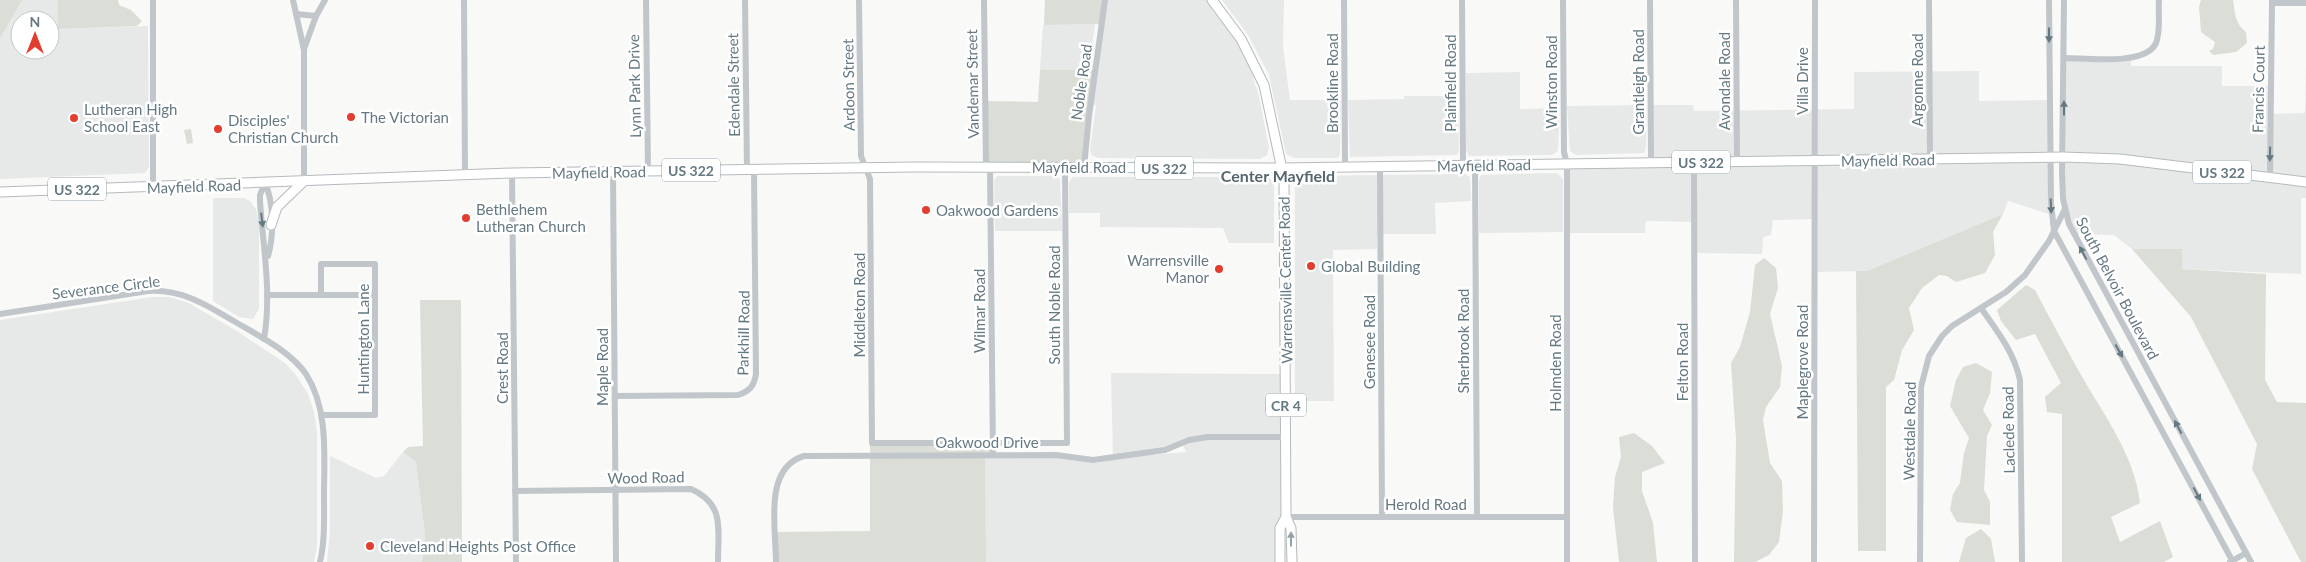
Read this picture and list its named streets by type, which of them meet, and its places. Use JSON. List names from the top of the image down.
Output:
{
  "streets": {
    "main road": [
      "Mayfield Road",
      "US 322",
      "Warrensville Center Road",
      "CR 4"
    ],
    "street": [
      "Argonne Road",
      "Avondale Road",
      "Villa Drive",
      "Noble Road",
      "Winston Road",
      "Grantleigh Road",
      "Brookline Road",
      "Plainfield Road",
      "Vandemar Street",
      "Edendale Street",
      "Ardoon Street",
      "Lynn Park Drive",
      "Francis Court",
      "Severance Circle",
      "South Belvoir Boulevard",
      "Middleton Road",
      "South Noble Road",
      "Wilmar Road",
      "Parkhill Road",
      "Huntington Lane",
      "Sherbrook Road",
      "Genesee Road",
      "Felton Road",
      "Maplegrove Road",
      "Holmden Road",
      "Maple Road",
      "Crest Road",
      "Laclede Road",
      "Westdale Road",
      "Oakwood Drive",
      "Wood Road",
      "Herold Road"
    ]
  },
  "crossings": [
    ["Argonne Road", "Mayfield Road"],
    ["Avondale Road", "Mayfield Road"],
    ["Villa Drive", "Mayfield Road"],
    ["Villa Drive", "Maplegrove Road"],
    ["Noble Road", "Mayfield Road"],
    ["Winston Road", "Mayfield Road"],
    ["Winston Road", "Holmden Road"],
    ["Grantleigh Road", "Mayfield Road"],
    ["Brookline Road", "Mayfield Road"],
    ["Plainfield Road", "Mayfield Road"],
    ["Vandemar Street", "Mayfield Road"],
    ["Vandemar Street", "Wilmar Road"],
    ["Edendale Street", "Mayfield Road"],
    ["Edendale Street", "Parkhill Road"],
    ["Ardoon Street", "Mayfield Road"],
    ["Ardoon Street", "Middleton Road"],
    ["Lynn Park Drive", "Mayfield Road"],
    ["Francis Court", "Mayfield Road"],
    ["Mayfield Road", "Warrensville Center Road"],
    ["Mayfield Road", "South Belvoir Boulevard"],
    ["Mayfield Road", "Middleton Road"],
    ["Mayfield Road", "South Noble Road"],
    ["Mayfield Road", "Wilmar Road"],
    ["Mayfield Road", "Parkhill Road"],
    ["Mayfield Road", "Sherbrook Road"],
    ["Mayfield Road", "Genesee Road"],
    ["Mayfield Road", "Felton Road"],
    ["Mayfield Road", "Maplegrove Road"],
    ["Mayfield Road", "Holmden Road"],
    ["Mayfield Road", "Maple Road"],
    ["Mayfield Road", "Crest Road"],
    ["Warrensville Center Road", "Oakwood Drive"],
    ["Warrensville Center Road", "Herold Road"],
    ["Severance Circle", "Huntington Lane"],
    ["South Belvoir Boulevard", "Westdale Road"],
    ["Middleton Road", "South Noble Road"],
    ["Middleton Road", "Wilmar Road"],
    ["South Noble Road", "Wilmar Road"],
    ["Wilmar Road", "Oakwood Drive"],
    ["Parkhill Road", "Maple Road"],
    ["Sherbrook Road", "Herold Road"],
    ["Genesee Road", "Herold Road"],
    ["Holmden Road", "Herold Road"],
    ["Maple Road", "Wood Road"],
    ["Crest Road", "Wood Road"],
    ["Laclede Road", "Westdale Road"]
  ],
  "one_way": ["Francis Court"],
  "districts": ["Center Mayfield"],
  "places": [
    "The Victorian",
    "Lutheran High School East",
    "Disciples' Christian Church",
    "Oakwood Gardens",
    "Bethlehem Lutheran Church",
    "Global Building",
    "Warrensville Manor",
    "Cleveland Heights Post Office"
  ],
  "north": "top"
}
